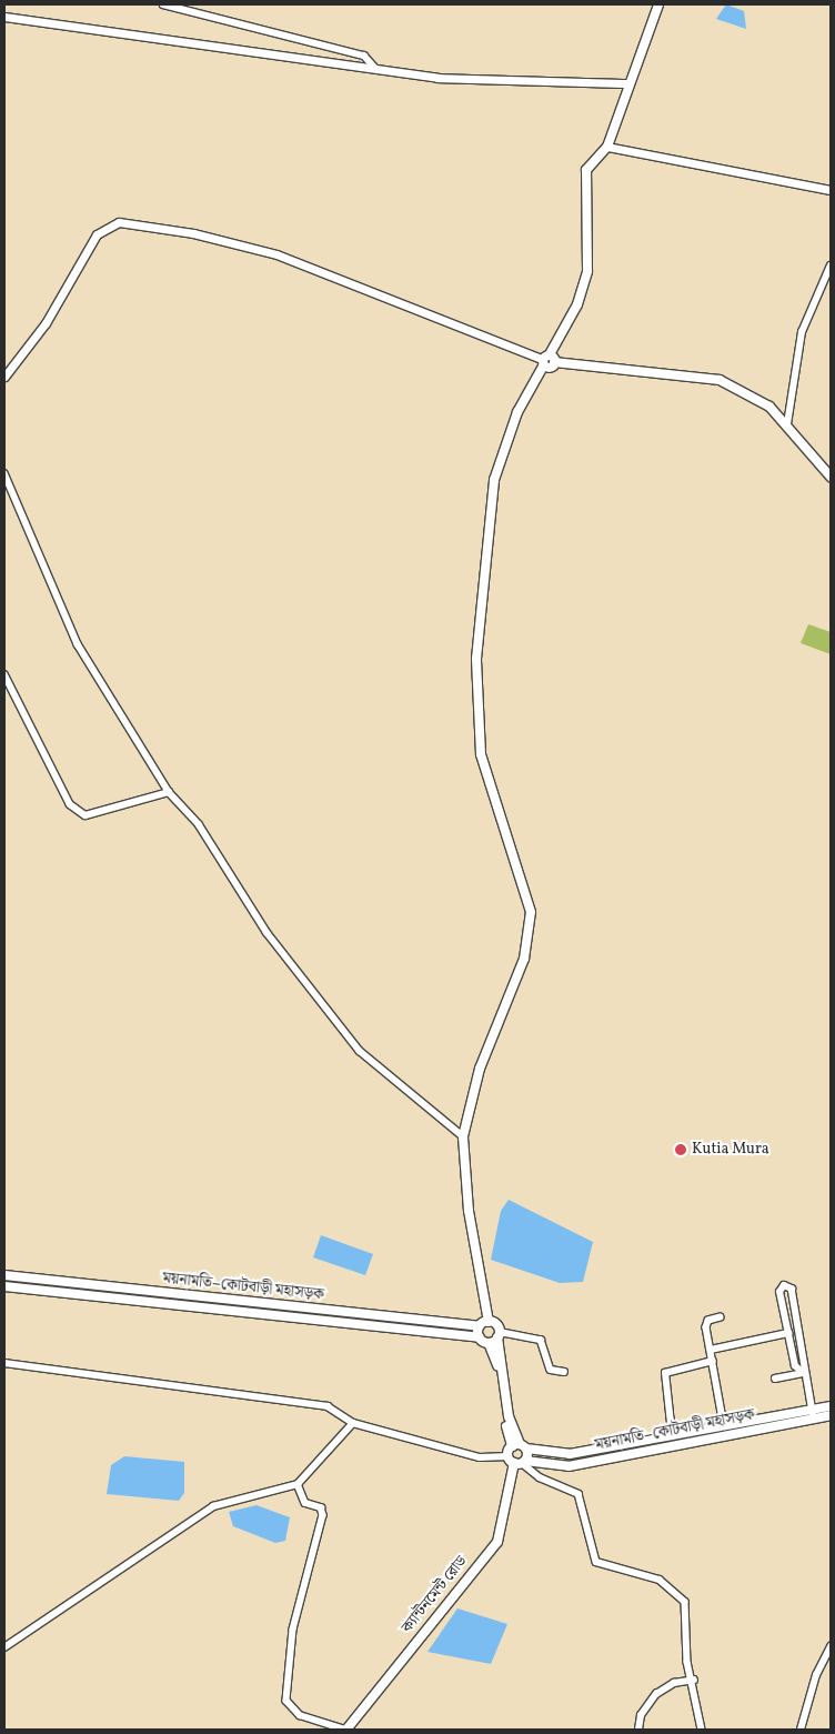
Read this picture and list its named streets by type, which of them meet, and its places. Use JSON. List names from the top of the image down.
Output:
{
  "streets": {
    "main road": ["ময়নামতি–কোটবাড়ী মহাসড়ক", "ক্যান্টনমেন্ট রোড"]
  },
  "crossings": [
    ["ময়নামতি–কোটবাড়ী মহাসড়ক", "ক্যান্টনমেন্ট রোড"]
  ],
  "places": ["Kutia Mura"]
}
